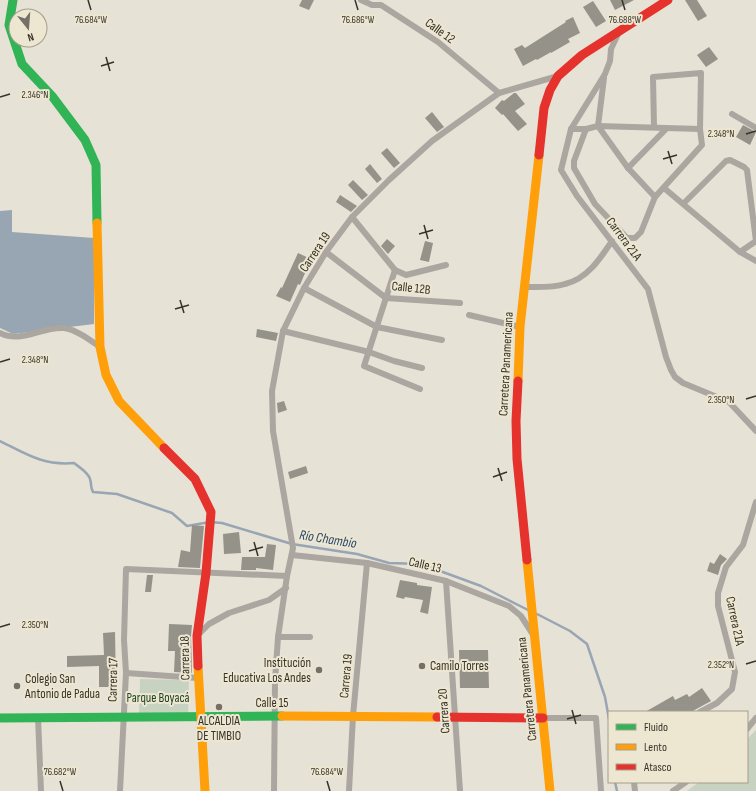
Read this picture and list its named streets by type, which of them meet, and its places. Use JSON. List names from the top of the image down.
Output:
{
  "streets": {
    "main road": ["Carretera Panamericana", "Carrera 18", "Calle 15"],
    "street": [
      "Calle 12",
      "Carrera 21A",
      "Carrera 19",
      "Calle 12B",
      "Calle 13",
      "Carrera 17",
      "Carrera 20"
    ]
  },
  "crossings": [
    ["Calle 12", "Carrera 19"],
    ["Carrera 21A", "Carretera Panamericana"],
    ["Carrera 19", "Calle 12B"],
    ["Carrera 19", "Carretera Panamericana"],
    ["Carrera 19", "Calle 13"],
    ["Carrera 19", "Calle 15"],
    ["Carretera Panamericana", "Calle 13"],
    ["Carretera Panamericana", "Calle 15"],
    ["Calle 13", "Carrera 20"],
    ["Carrera 18", "Carrera 17"],
    ["Carrera 18", "Calle 15"],
    ["Carrera 17", "Calle 15"],
    ["Calle 15", "Carrera 20"]
  ],
  "water": ["Río Chambío"],
  "parks": ["Parque Boyacá"],
  "places": [
    "Camilo Torres",
    "Institución Educativa Los Andes",
    "Colegio San Antonio de Padua",
    "ALCALDIA DE TIMBIO"
  ],
  "legend": ["Fluido", "Lento", "Atasco"],
  "north": "bottom",
  "coordinates": [
    "76.684°W",
    "76.686°W",
    "76.688°W",
    "2.346°N",
    "2.348°N",
    "2.350°N",
    "2.352°N",
    "76.682°W"
  ]
}
